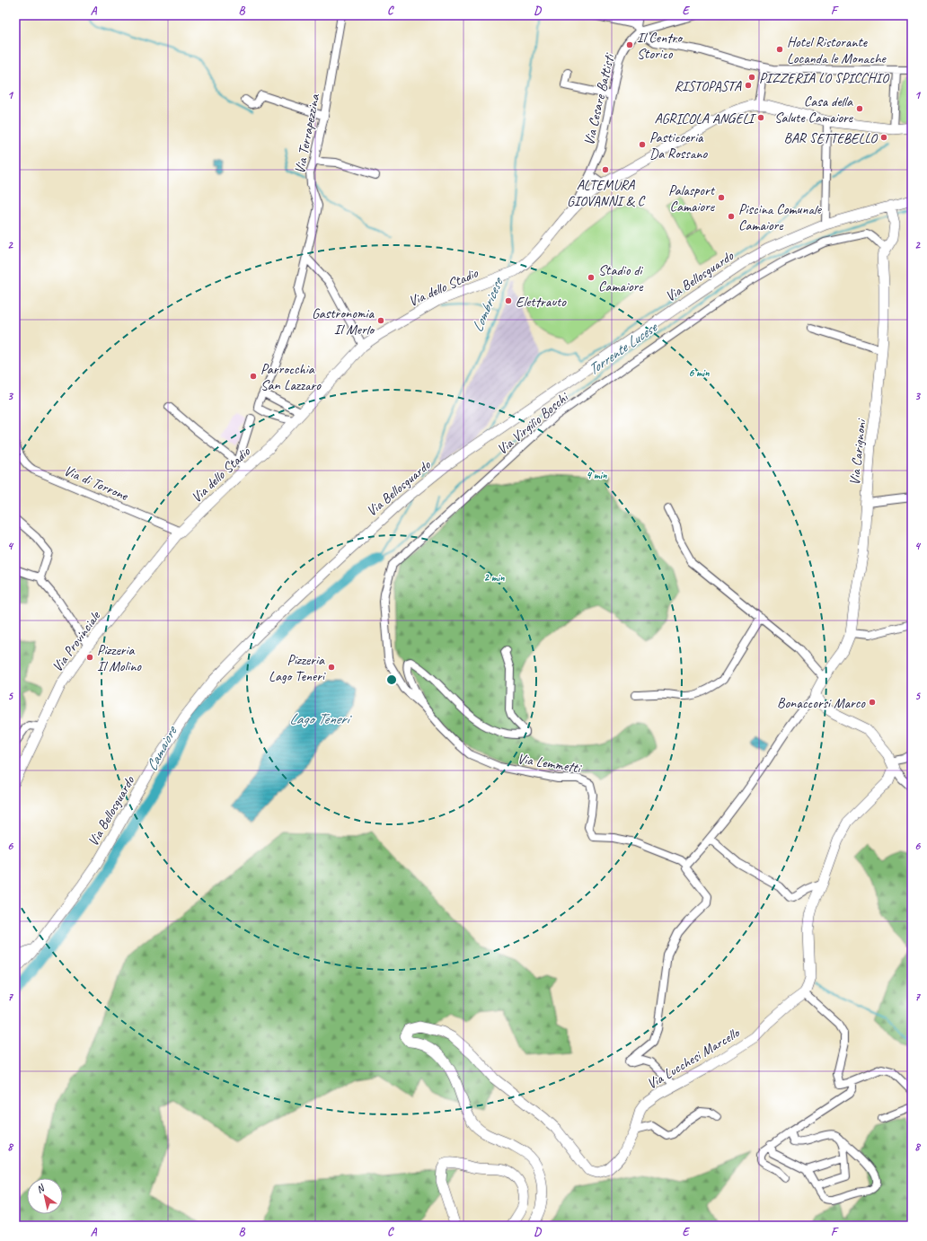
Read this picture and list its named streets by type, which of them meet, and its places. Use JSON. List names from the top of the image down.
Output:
{
  "streets": {
    "street": [
      "Via Cesare Battisti",
      "Via Terrapezzina",
      "Via Bellosguardo",
      "Via dello Stadio",
      "Via Virgilio Boschi",
      "Via Carignoni",
      "Via di Torrone",
      "Via Provinciale",
      "Via Lemmetti",
      "Via Lucchesi Marcello"
    ]
  },
  "crossings": [
    ["Via Cesare Battisti", "Via dello Stadio"],
    ["Via Terrapezzina", "Via dello Stadio"],
    ["Via Bellosguardo", "Via Carignoni"],
    ["Via dello Stadio", "Via di Torrone"],
    ["Via dello Stadio", "Via Provinciale"],
    ["Via Virgilio Boschi", "Via Carignoni"],
    ["Via Virgilio Boschi", "Via Lemmetti"],
    ["Via di Torrone", "Via Provinciale"]
  ],
  "water": [
    "Lombricese",
    "Torrente Lucese",
    "Lago Teneri",
    "Camaiore"
  ],
  "places": [
    "Il Centro Storico",
    "Hotel Ristorante Locanda le Monache",
    "PIZZERIA LO SPICCHIO",
    "RISTOPASTA",
    "Casa della Salute Camaiore",
    "AGRICOLA ANGELI",
    "BAR SETTEBELLO",
    "Pasticceria Da Rossano",
    "ALTEMURA GIOVANNI & C",
    "Palasport Camaiore",
    "Piscina Comunale Camaiore",
    "Stadio di Camaiore",
    "Elettrauto",
    "Gastronomia Il Merlo",
    "Parrocchia San Lazzaro",
    "Pizzeria Il Molino",
    "Pizzeria Lago Teneri",
    "Bonaccorsi Marco"
  ],
  "north": "top left",
  "grid": {
    "columns": [
      "A",
      "B",
      "C",
      "D",
      "E",
      "F"
    ],
    "rows": [
      "1",
      "2",
      "3",
      "4",
      "5",
      "6",
      "7",
      "8"
    ]
  },
  "rings": ["6 min", "4 min", "2 min"]
}
